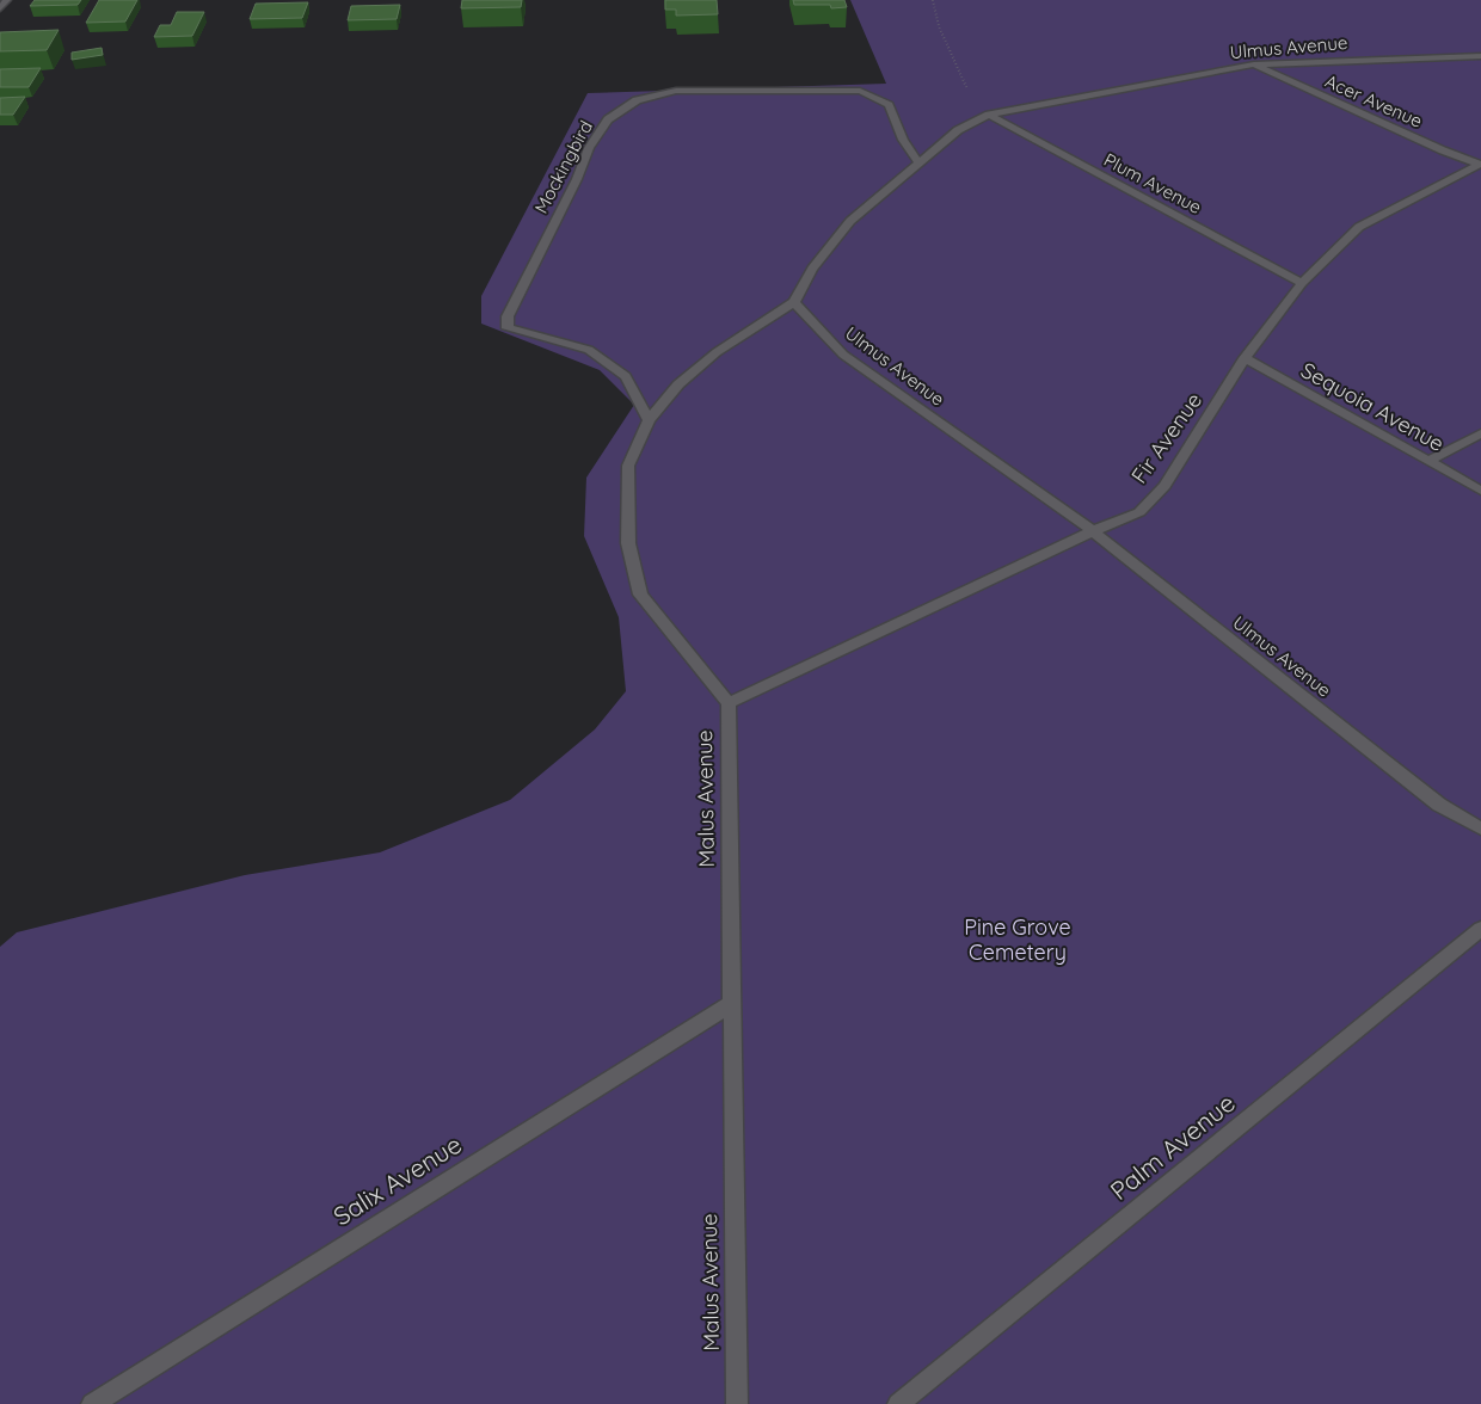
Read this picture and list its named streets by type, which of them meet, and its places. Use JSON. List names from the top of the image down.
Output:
{
  "streets": {
    "street": [
      "Ulmus Avenue",
      "Acer Avenue",
      "Mockingbird",
      "Plum Avenue",
      "Sequoia Avenue",
      "Fir Avenue",
      "Malus Avenue",
      "Palm Avenue",
      "Salix Avenue"
    ]
  },
  "crossings": [
    ["Ulmus Avenue", "Acer Avenue"],
    ["Ulmus Avenue", "Mockingbird"],
    ["Ulmus Avenue", "Plum Avenue"],
    ["Ulmus Avenue", "Fir Avenue"],
    ["Ulmus Avenue", "Malus Avenue"],
    ["Acer Avenue", "Fir Avenue"],
    ["Mockingbird", "Malus Avenue"],
    ["Plum Avenue", "Fir Avenue"],
    ["Sequoia Avenue", "Fir Avenue"],
    ["Fir Avenue", "Malus Avenue"],
    ["Malus Avenue", "Salix Avenue"]
  ],
  "parks": ["Pine Grove Cemetery"]
}
